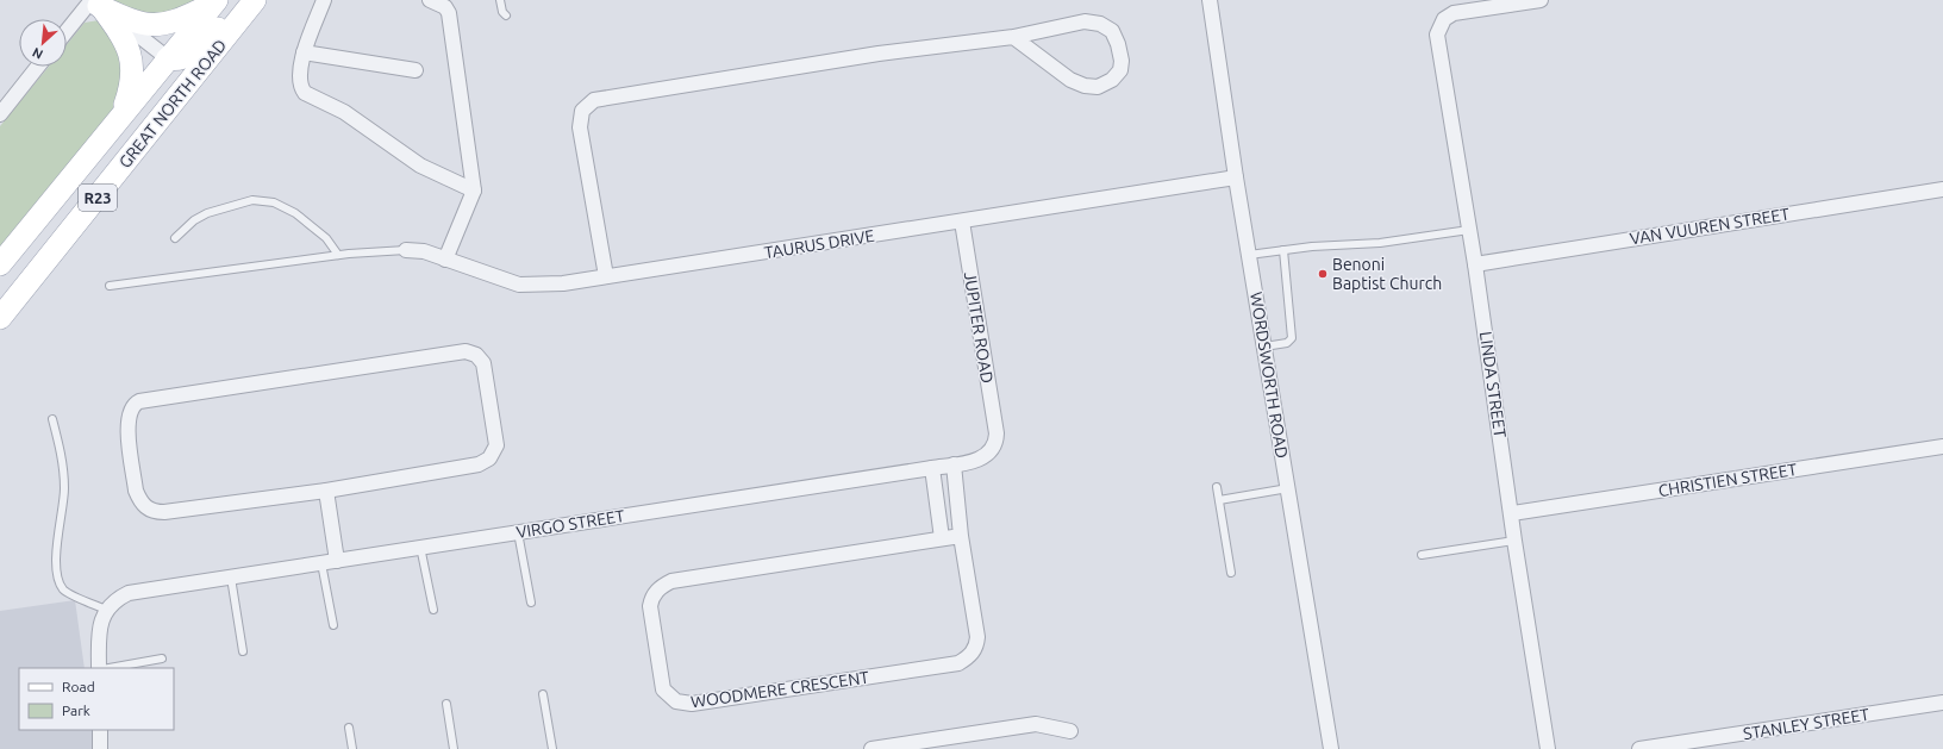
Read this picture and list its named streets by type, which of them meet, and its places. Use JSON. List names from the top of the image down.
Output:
{
  "streets": {
    "main road": ["GREAT NORTH ROAD", "R23"],
    "street": [
      "VAN VUUREN STREET",
      "TAURUS DRIVE",
      "JUPITER ROAD",
      "WORDSWORTH ROAD",
      "LINDA STREET",
      "CHRISTIEN STREET",
      "VIRGO STREET",
      "WOODMERE CRESCENT",
      "STANLEY STREET"
    ]
  },
  "crossings": [
    ["VAN VUUREN STREET", "LINDA STREET"],
    ["TAURUS DRIVE", "JUPITER ROAD"],
    ["TAURUS DRIVE", "WORDSWORTH ROAD"],
    ["JUPITER ROAD", "VIRGO STREET"],
    ["LINDA STREET", "CHRISTIEN STREET"],
    ["VIRGO STREET", "WOODMERE CRESCENT"]
  ],
  "places": ["Benoni Baptist Church"],
  "legend": ["Road", "Park"],
  "north": "bottom left"
}
